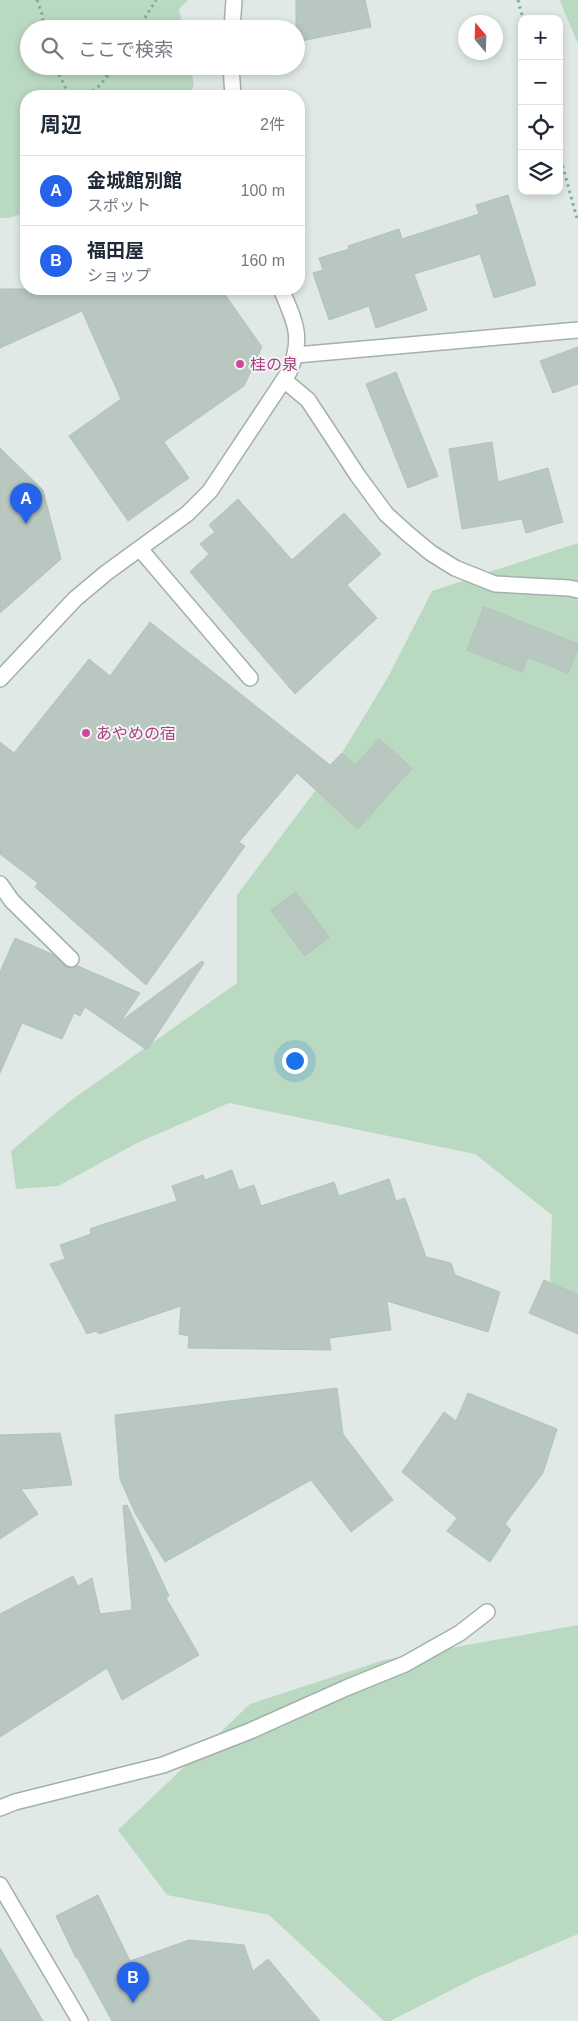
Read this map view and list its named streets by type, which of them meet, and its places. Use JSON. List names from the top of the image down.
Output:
{
  "places": ["桂の泉", "あやめの宿"],
  "north": "top",
  "page": {
    "map_buttons": ["+", "−"],
    "search": "ここで検索",
    "heading": ["周辺", "2件"],
    "list": [
      {
        "mark": "A",
        "name": "金城館別館",
        "note": "スポット",
        "value": "100 m"
      },
      {
        "mark": "B",
        "name": "福田屋",
        "note": "ショップ",
        "value": "160 m"
      }
    ],
    "pins": ["A", "B"]
  }
}
